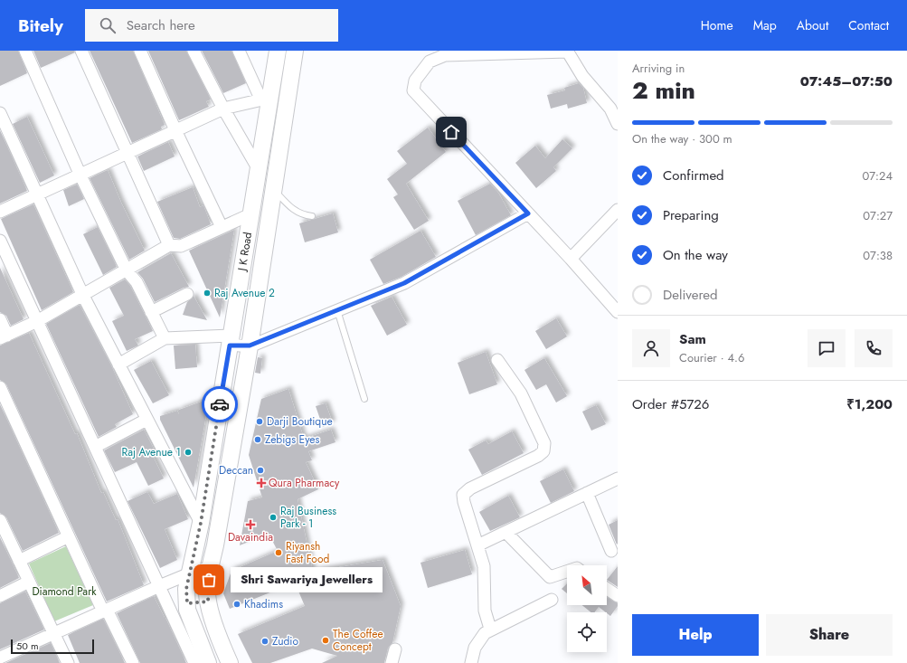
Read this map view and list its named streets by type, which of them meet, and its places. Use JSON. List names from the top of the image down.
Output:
{
  "streets": {
    "main road": ["J K Road"]
  },
  "parks": ["Diamond Park"],
  "places": {
    "other": [
      "Raj Avenue 2",
      "Darji Boutique",
      "Zebigs Eyes",
      "Raj Avenue 1",
      "Deccan",
      "Raj Business Park - 1",
      "Riyansh Fast Food",
      "Shri Sawariya Jewellers",
      "Khadims",
      "The Coffee Concept",
      "Zudio"
    ],
    "health": ["Qura Pharmacy", "Davaindia"]
  },
  "scale_bar": "50 m",
  "north": "top left",
  "page": {
    "header": "Bitely",
    "search": "Search here",
    "nav": [
      "Home",
      "Map",
      "About",
      "Contact"
    ],
    "heading": ["2 min", "Arriving in", "07:45–07:50"],
    "panel": [
      "Sam",
      "Courier · 4.6",
      "Order #5726",
      "₹1,200"
    ],
    "bar": "On the way · 300 m",
    "list": [
      ["Confirmed", "07:24"],
      ["Preparing", "07:27"],
      ["On the way", "07:38"],
      "Delivered"
    ],
    "bubble": "Shri Sawariya Jewellers",
    "buttons": ["Help", "Share"],
    "scale": "50 m"
  }
}
